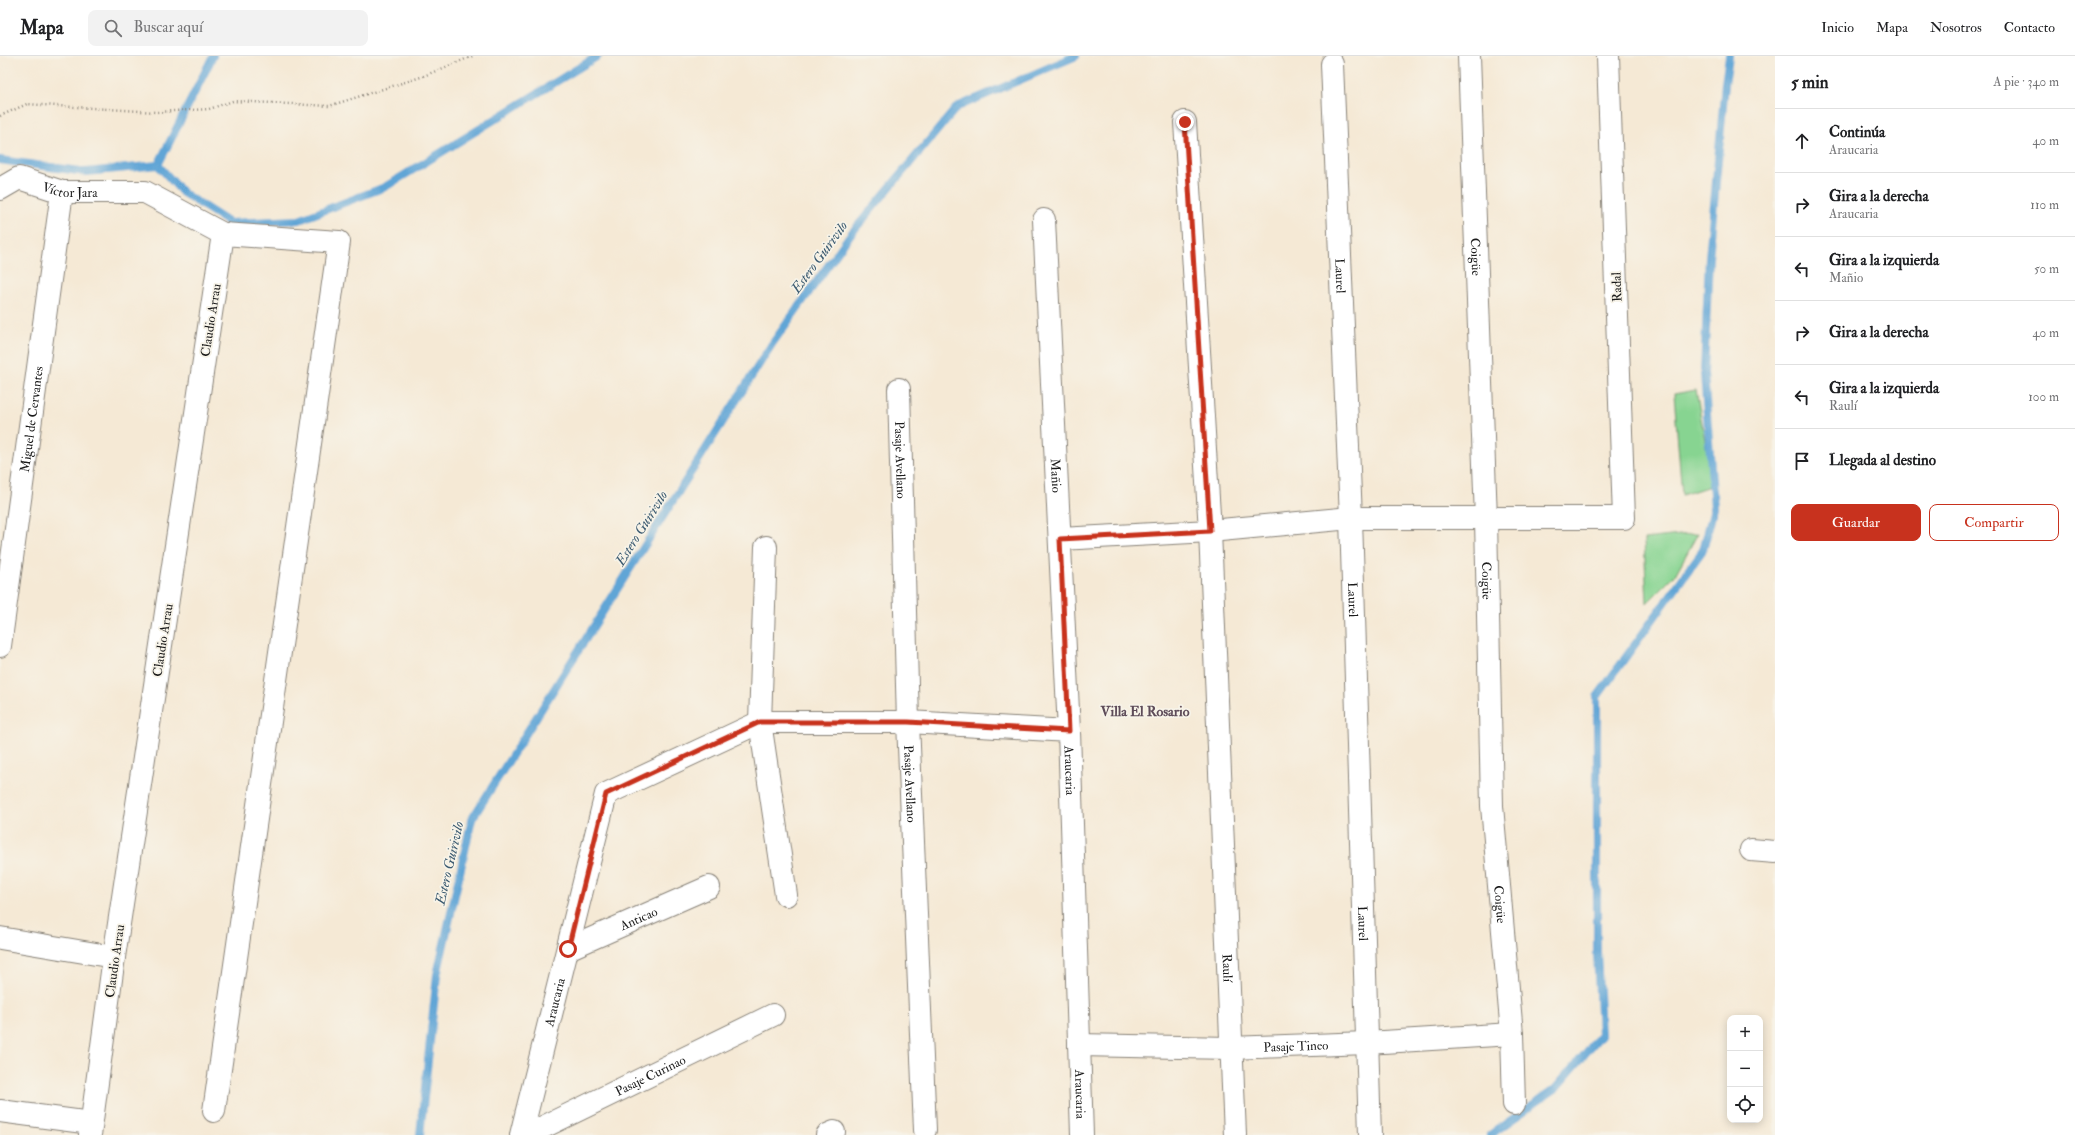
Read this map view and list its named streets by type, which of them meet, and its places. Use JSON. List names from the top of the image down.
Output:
{
  "streets": {
    "street": [
      "Víctor Jara",
      "Coigüe",
      "Laurel",
      "Radal",
      "Claudio Arrau",
      "Miguel de Cervantes",
      "Pasaje Avellano",
      "Mañio",
      "Araucaria",
      "Anticao",
      "Raulí",
      "Pasaje Tineo",
      "Pasaje Curinao"
    ]
  },
  "crossings": [
    ["Víctor Jara", "Claudio Arrau"],
    ["Víctor Jara", "Miguel de Cervantes"],
    ["Coigüe", "Radal"],
    ["Coigüe", "Pasaje Tineo"],
    ["Laurel", "Pasaje Tineo"],
    ["Pasaje Avellano", "Araucaria"],
    ["Mañio", "Araucaria"],
    ["Araucaria", "Anticao"],
    ["Araucaria", "Pasaje Tineo"],
    ["Raulí", "Pasaje Tineo"]
  ],
  "districts": ["Villa El Rosario"],
  "water": ["Estero Guirivilo"],
  "page": {
    "header": "Mapa",
    "search": "Buscar aquí",
    "nav": [
      "Inicio",
      "Mapa",
      "Nosotros",
      "Contacto"
    ],
    "heading": ["5 min", "A pie · 340 m"],
    "list": [
      ["Continúa", "Araucaria", "40 m"],
      ["Gira a la derecha", "Araucaria", "110 m"],
      ["Gira a la izquierda", "Mañio", "50 m"],
      ["Gira a la derecha", "40 m"],
      ["Gira a la izquierda", "Raulí", "100 m"],
      "Llegada al destino"
    ],
    "buttons": ["Guardar", "Compartir"],
    "map_buttons": ["+", "−"]
  }
}
